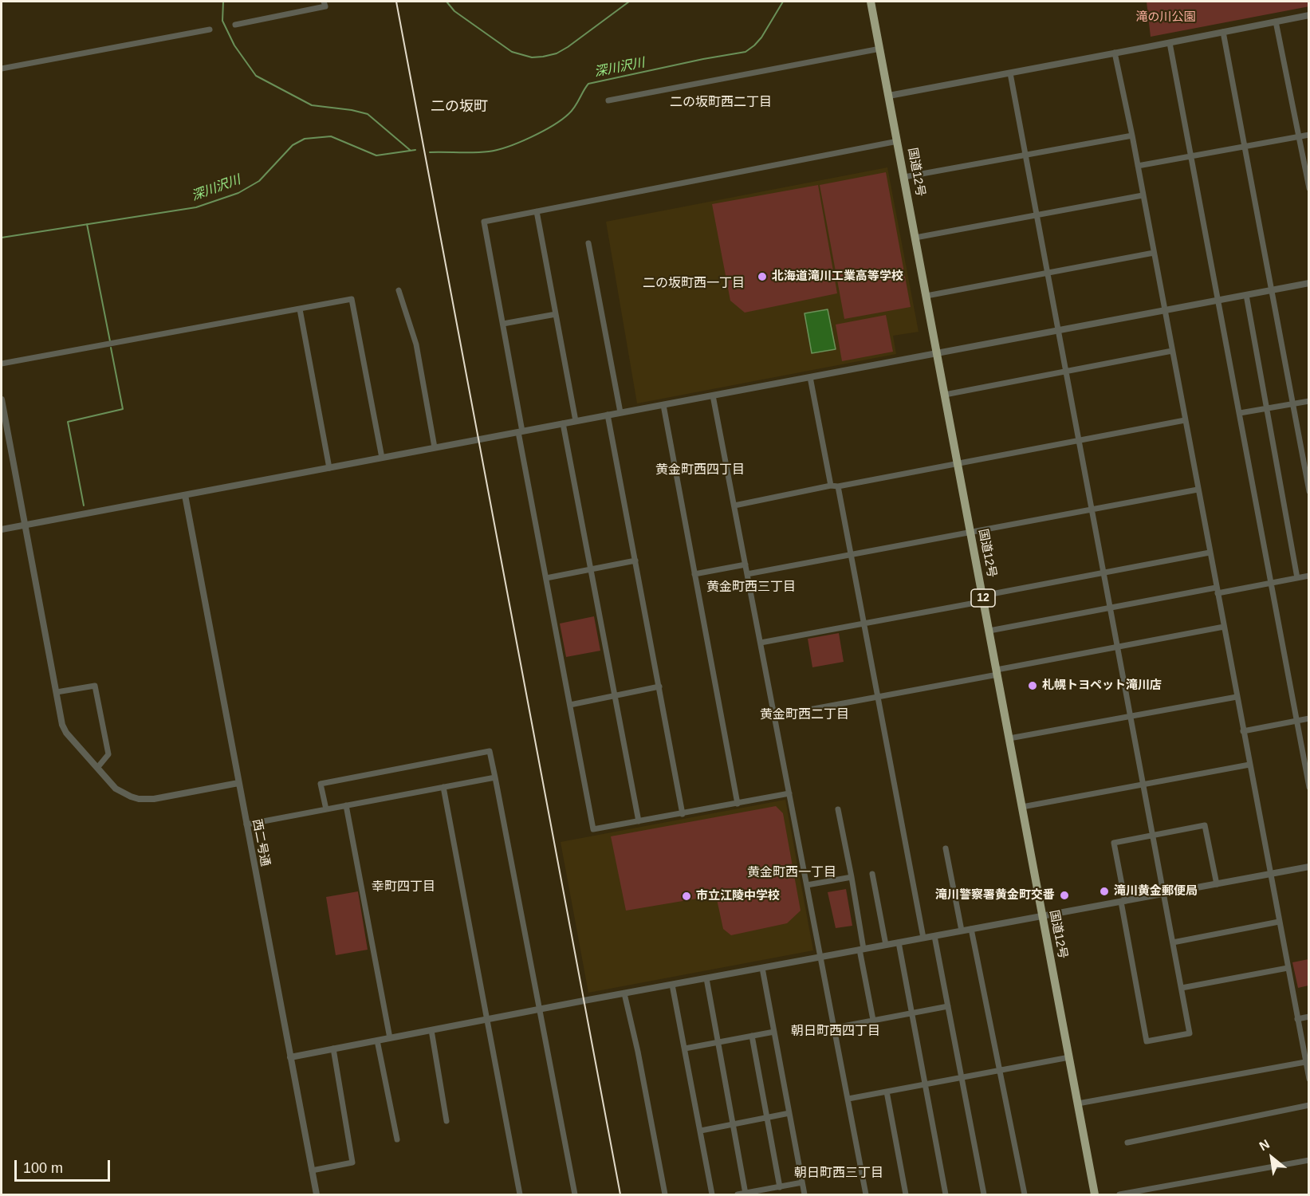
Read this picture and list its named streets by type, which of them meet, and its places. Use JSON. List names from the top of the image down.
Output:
{
  "streets": {
    "highway": ["国道12号", "12"],
    "street": ["西二号通"]
  },
  "districts": [
    "二の坂町西二丁目",
    "二の坂町",
    "二の坂町西一丁目",
    "黄金町西四丁目",
    "黄金町西三丁目",
    "黄金町西二丁目",
    "黄金町西一丁目",
    "幸町四丁目",
    "朝日町西四丁目",
    "朝日町西三丁目"
  ],
  "water": ["深川沢川"],
  "parks": ["滝の川公園"],
  "places": [
    "北海道滝川工業高等学校",
    "札幌トヨペット滝川店",
    "滝川黄金郵便局",
    "滝川警察署黄金町交番",
    "市立江陵中学校"
  ],
  "scale_bar": "100 m",
  "north": "top left"
}
